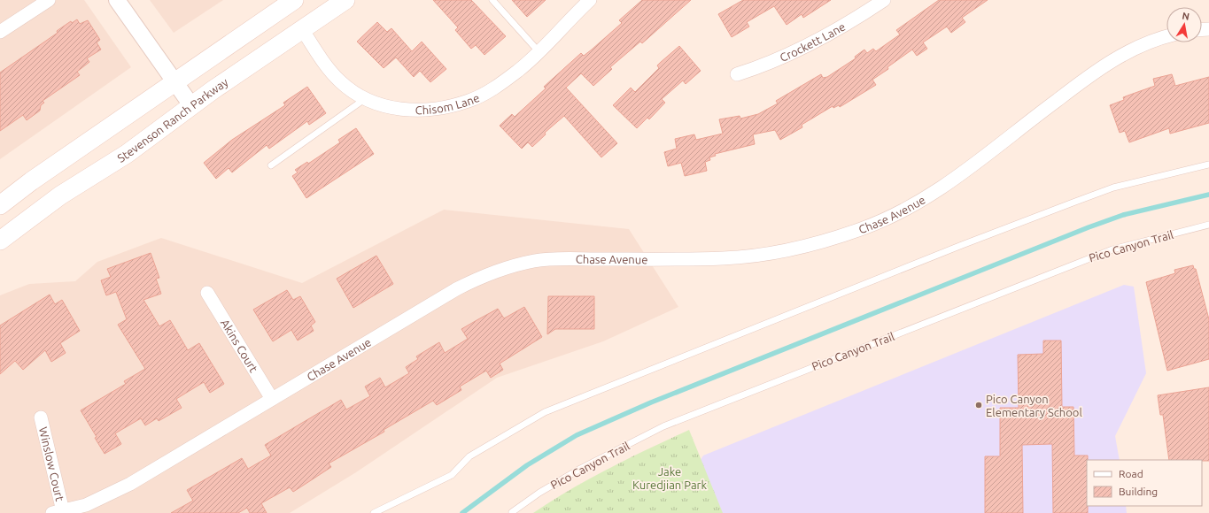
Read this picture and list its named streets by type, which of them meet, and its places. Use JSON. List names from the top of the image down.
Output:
{
  "streets": {
    "main road": ["Stevenson Ranch Parkway"],
    "street": [
      "Crockett Lane",
      "Chisom Lane",
      "Chase Avenue",
      "Akins Court",
      "Winslow Court"
    ],
    "lane": ["Pico Canyon Trail"]
  },
  "crossings": [
    ["Chisom Lane", "Stevenson Ranch Parkway"],
    ["Chase Avenue", "Akins Court"],
    ["Chase Avenue", "Winslow Court"]
  ],
  "parks": ["Jake Kuredjian Park"],
  "places": ["Pico Canyon Elementary School"],
  "legend": ["Road", "Building"],
  "north": "top"
}
